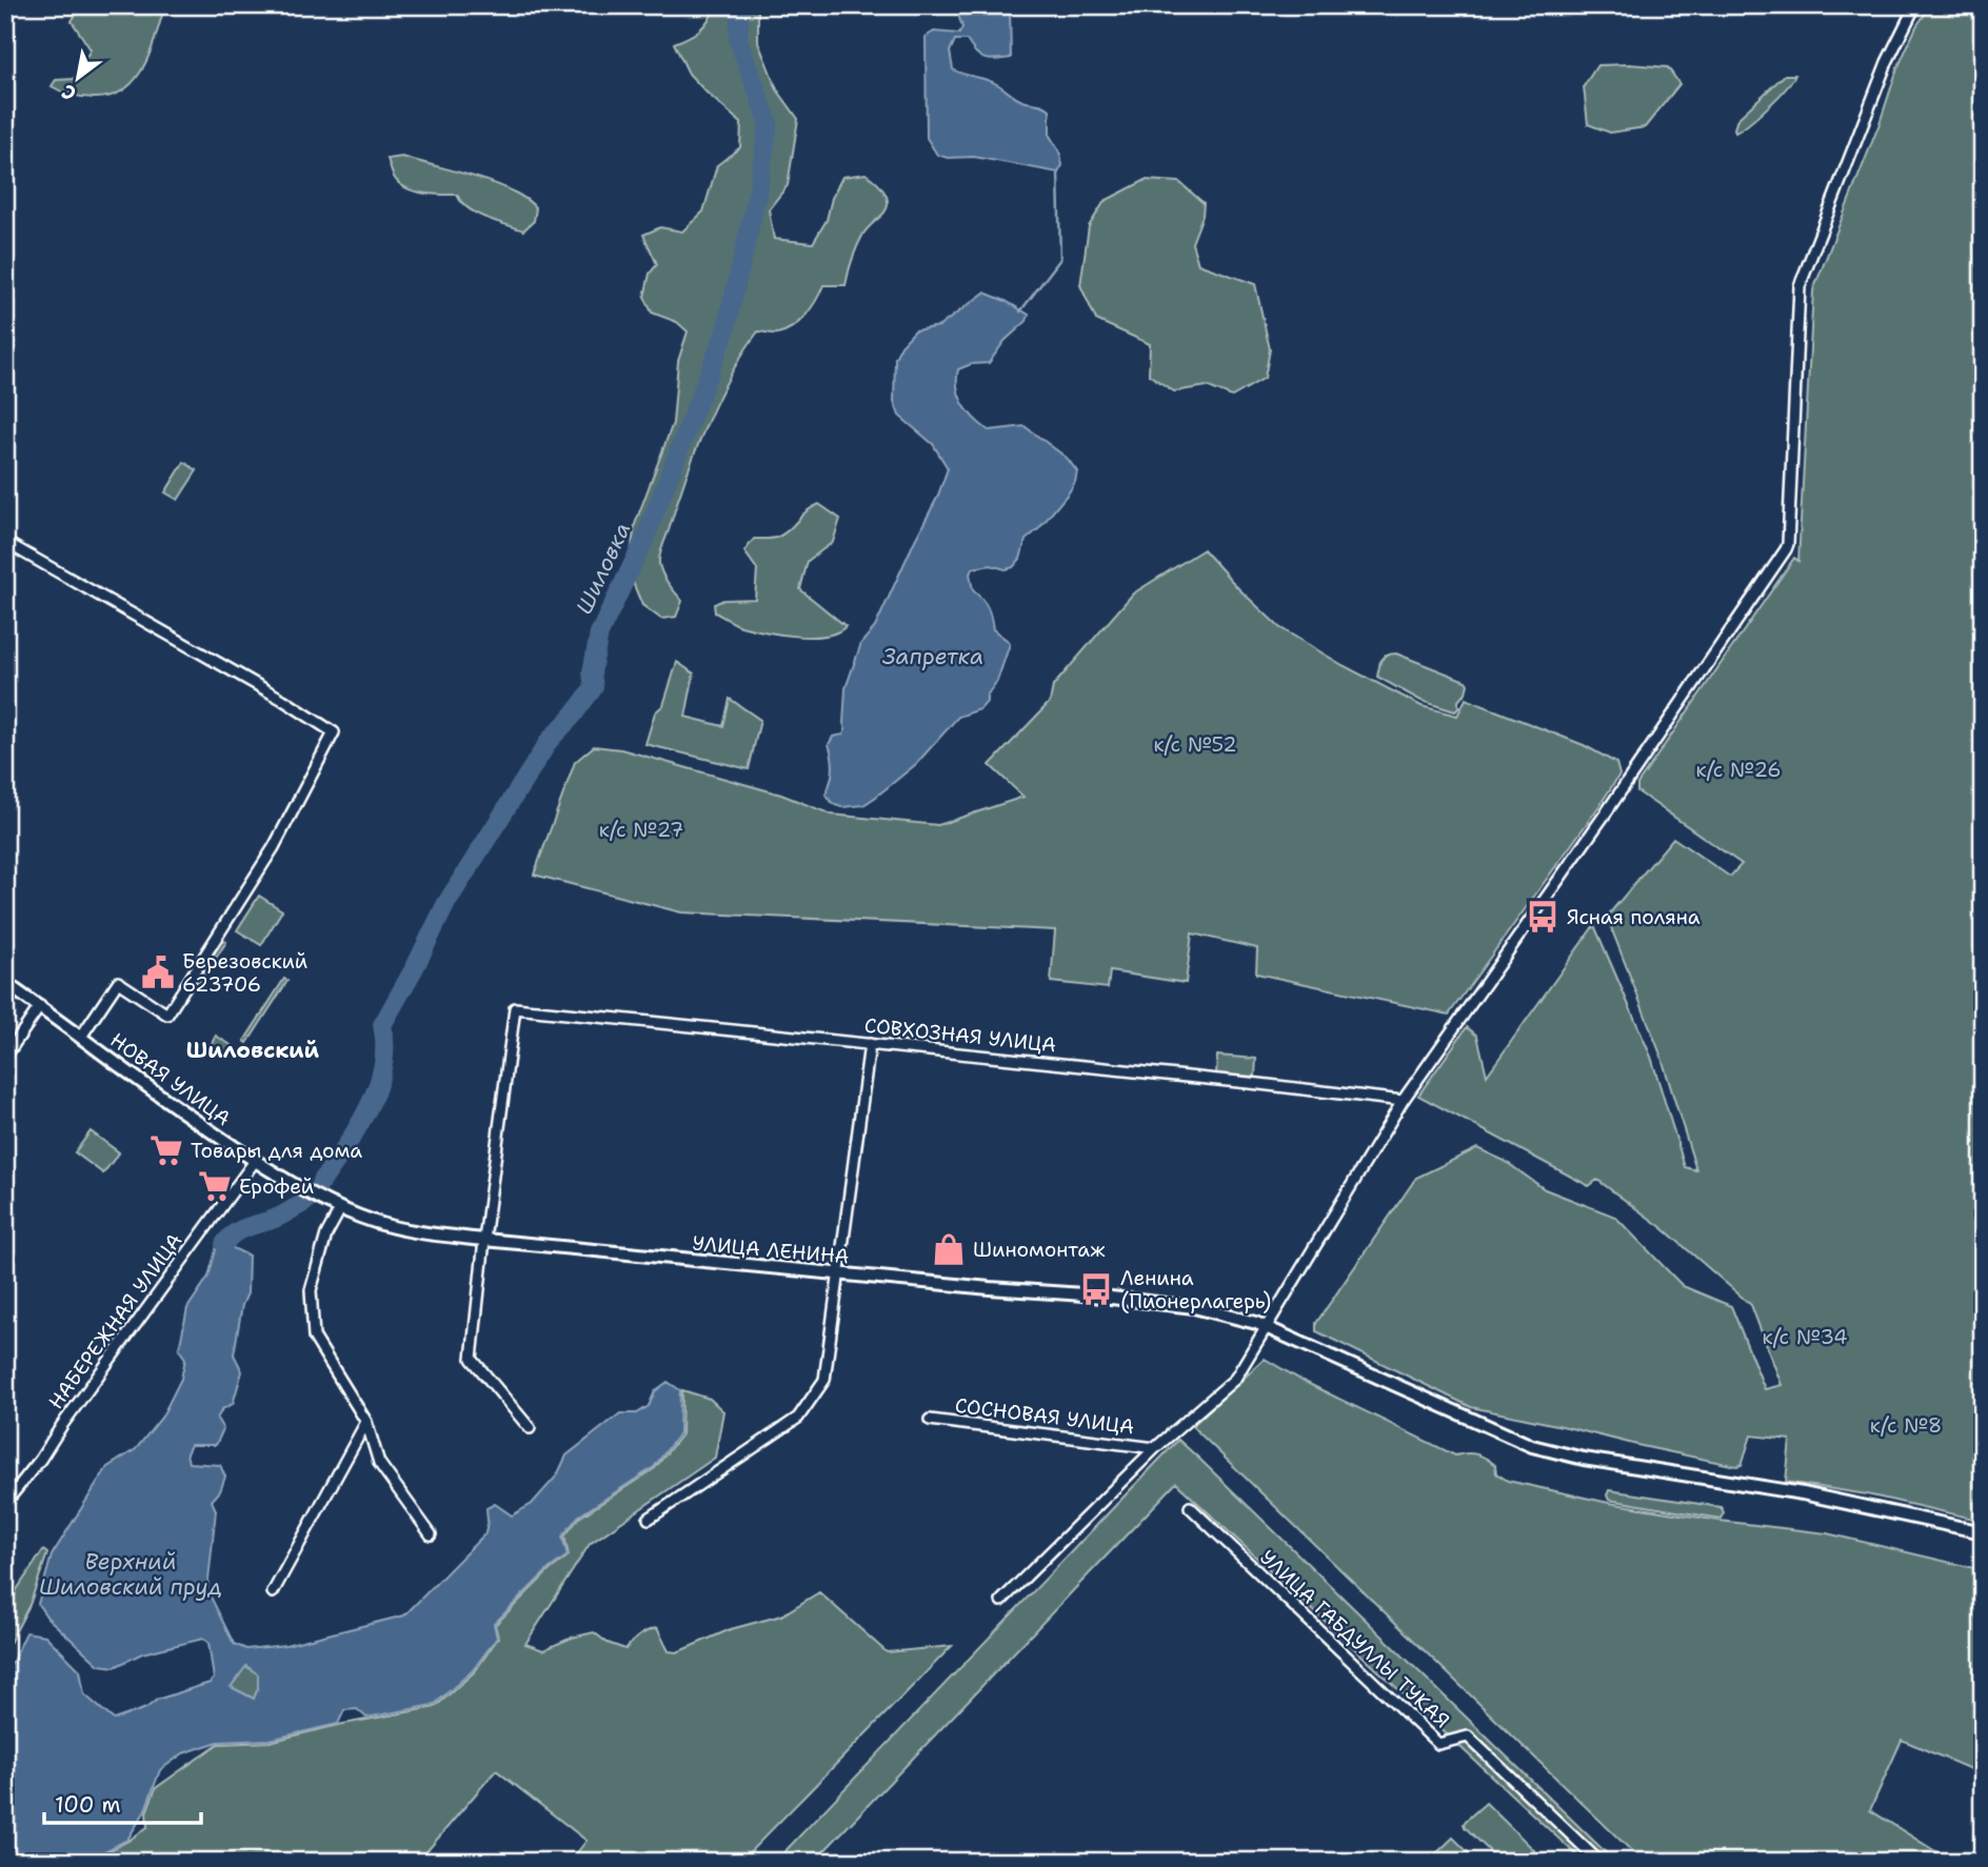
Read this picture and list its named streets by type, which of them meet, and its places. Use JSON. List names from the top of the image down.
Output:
{
  "streets": {
    "street": [
      "СОВХОЗНАЯ УЛИЦА",
      "НОВАЯ УЛИЦА",
      "УЛИЦА ЛЕНИНА",
      "НАБЕРЕЖНАЯ УЛИЦА",
      "СОСНОВАЯ УЛИЦА",
      "УЛИЦА ГАБДУЛЛЫ ТУКАЯ"
    ]
  },
  "crossings": [
    ["СОВХОЗНАЯ УЛИЦА", "УЛИЦА ЛЕНИНА"],
    ["НОВАЯ УЛИЦА", "УЛИЦА ЛЕНИНА"],
    ["НОВАЯ УЛИЦА", "НАБЕРЕЖНАЯ УЛИЦА"]
  ],
  "districts": ["Шиловский"],
  "water": ["Шиловка", "Запретка", "Верхний Шиловский пруд"],
  "parks": [
    "к/с №52",
    "к/с №26",
    "к/с №27",
    "к/с №34",
    "к/с №8"
  ],
  "places": {
    "bus stop": ["Ясная поляна", "Ленина (Пионерлагерь)"],
    "public building": ["Березовский 623706"],
    "supermarket": ["Товары для дома", "Ерофей"],
    "shop": ["Шиномонтаж"]
  },
  "scale_bar": "100 m",
  "north": "bottom left"
}
